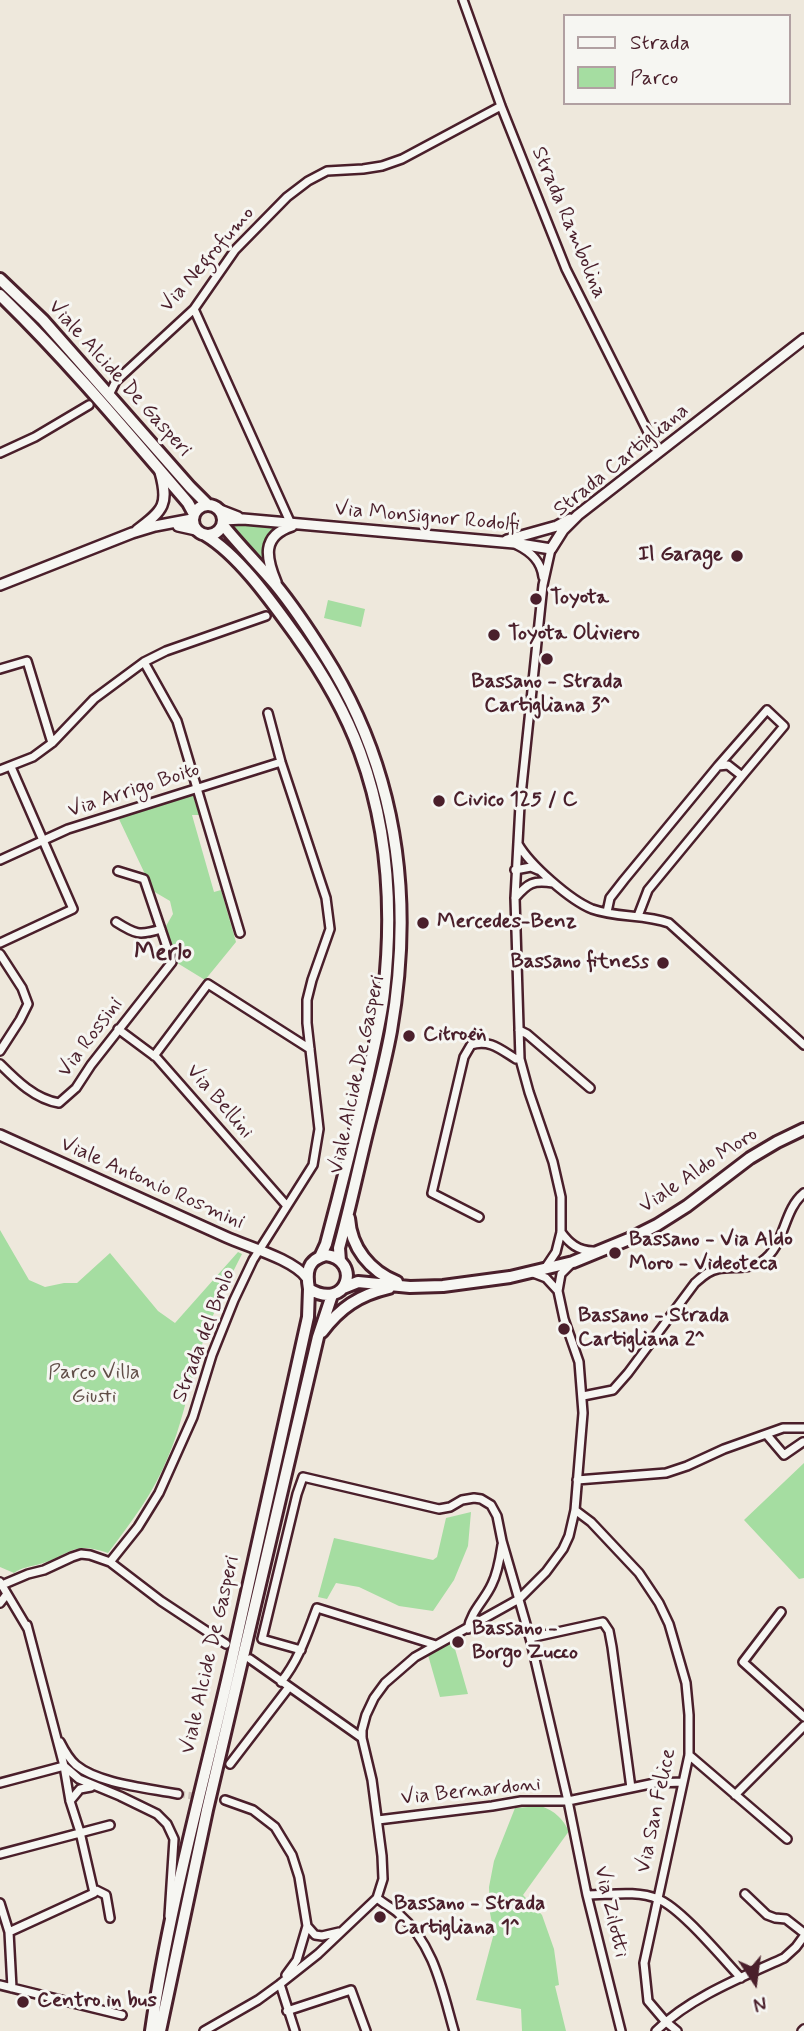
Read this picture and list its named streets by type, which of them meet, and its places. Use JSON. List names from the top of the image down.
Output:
{
  "streets": {
    "main road": ["Viale Alcide De Gasperi", "Viale Aldo Moro"],
    "street": [
      "Strada Rambolina",
      "Via Negrofumo",
      "Strada Cartigliana",
      "Via Monsignor Rodolfi",
      "Via Arrigo Boito",
      "Via Rossini",
      "Via Bellini",
      "Viale Antonio Rosmini",
      "Strada del Brolo",
      "Via Bernardoni",
      "Via San Felice",
      "Via Zilotti"
    ]
  },
  "crossings": [
    ["Strada Rambolina", "Via Negrofumo"],
    ["Strada Rambolina", "Strada Cartigliana"],
    ["Via Negrofumo", "Viale Alcide De Gasperi"],
    ["Viale Alcide De Gasperi", "Via Monsignor Rodolfi"],
    ["Viale Alcide De Gasperi", "Viale Aldo Moro"],
    ["Viale Alcide De Gasperi", "Viale Antonio Rosmini"],
    ["Strada Cartigliana", "Via Monsignor Rodolfi"],
    ["Strada Cartigliana", "Viale Aldo Moro"],
    ["Via Arrigo Boito", "Strada del Brolo"],
    ["Via Rossini", "Via Bellini"],
    ["Via Bellini", "Strada del Brolo"],
    ["Viale Aldo Moro", "Viale Antonio Rosmini"],
    ["Viale Antonio Rosmini", "Strada del Brolo"],
    ["Via Bernardoni", "Via Zilotti"]
  ],
  "districts": ["Merlo"],
  "parks": ["Parco Villa Giusti"],
  "places": [
    "Il Garage",
    "Toyota",
    "Toyota Oliviero",
    "Bassano - Strada Cartigliana 3^",
    "Civico 125 / C",
    "Mercedes-Benz",
    "Bassano fitness",
    "Citroën",
    "Bassano - Via Aldo Moro - Videoteca",
    "Bassano - Strada Cartigliana 2^",
    "Bassano - Borgo Zucco",
    "Bassano - Strada Cartigliana 1^",
    "Centro in bus"
  ],
  "legend": ["Strada", "Parco"],
  "north": "bottom"
}
